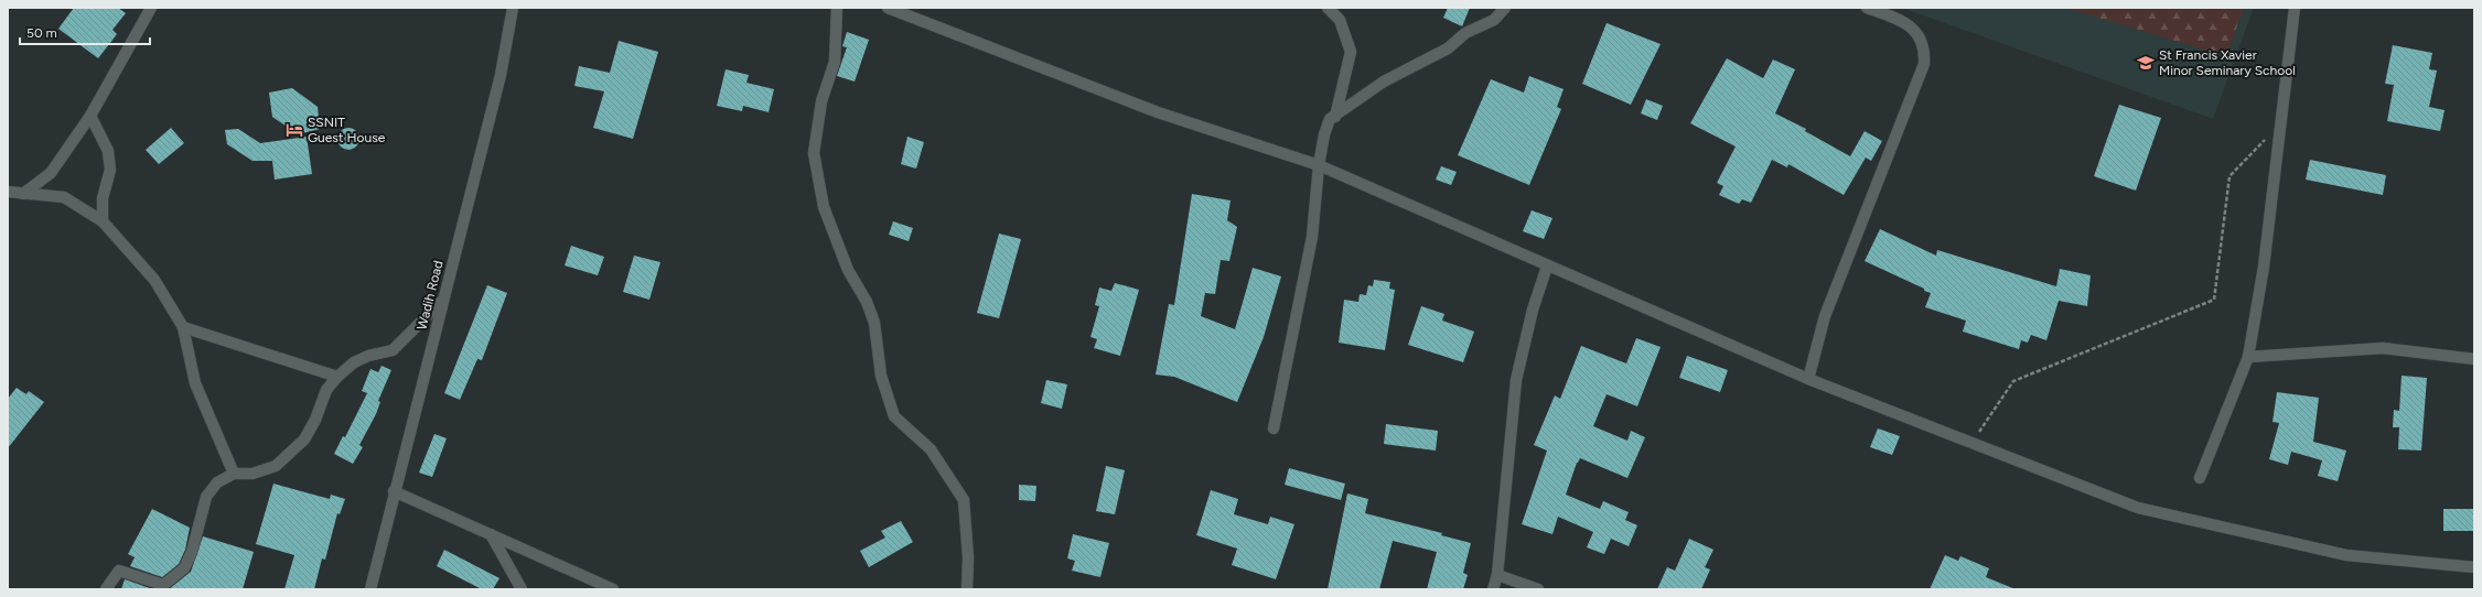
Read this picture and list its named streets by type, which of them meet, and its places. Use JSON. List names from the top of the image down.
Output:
{
  "streets": {
    "street": ["Wadih Road"]
  },
  "places": {
    "school or university": ["St Francis Xavier Minor Seminary School"],
    "hotel": ["SSNIT Guest House"]
  },
  "scale_bar": "50 m"
}
